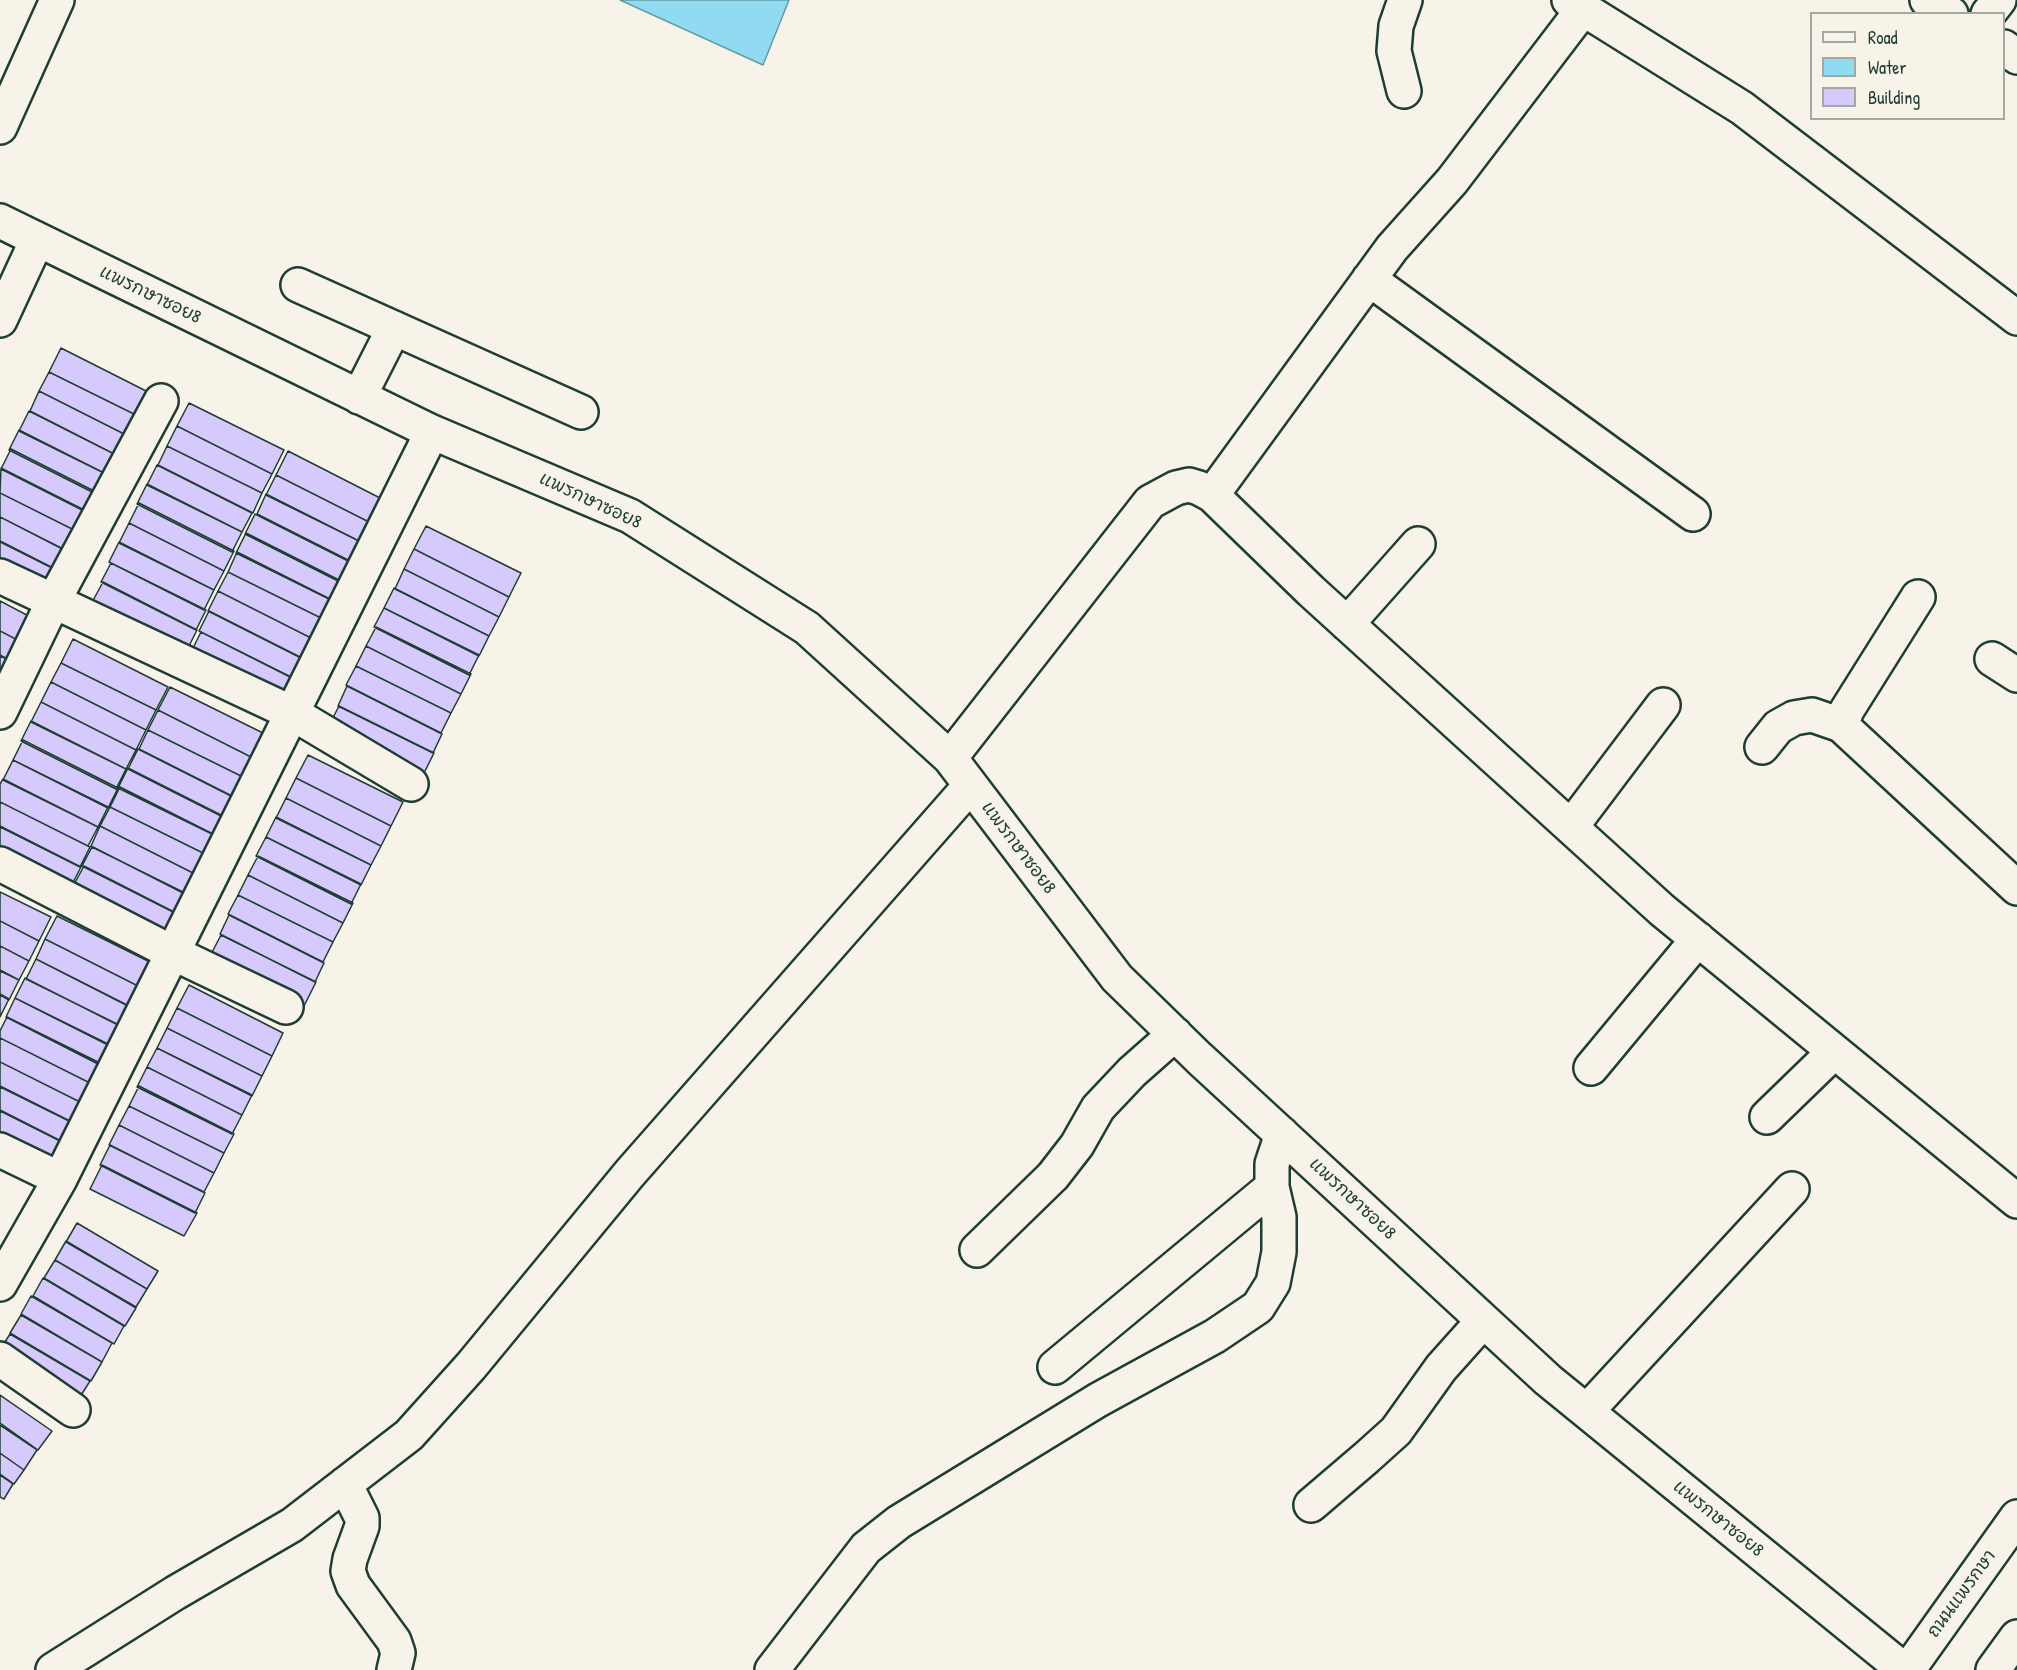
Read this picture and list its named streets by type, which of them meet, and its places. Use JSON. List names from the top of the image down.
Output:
{
  "streets": {
    "street": ["แพรกษาซอย8", "ถนนแพรกษา"]
  },
  "crossings": [
    ["แพรกษาซอย8", "ถนนแพรกษา"]
  ],
  "legend": ["Road", "Water", "Building"]
}
